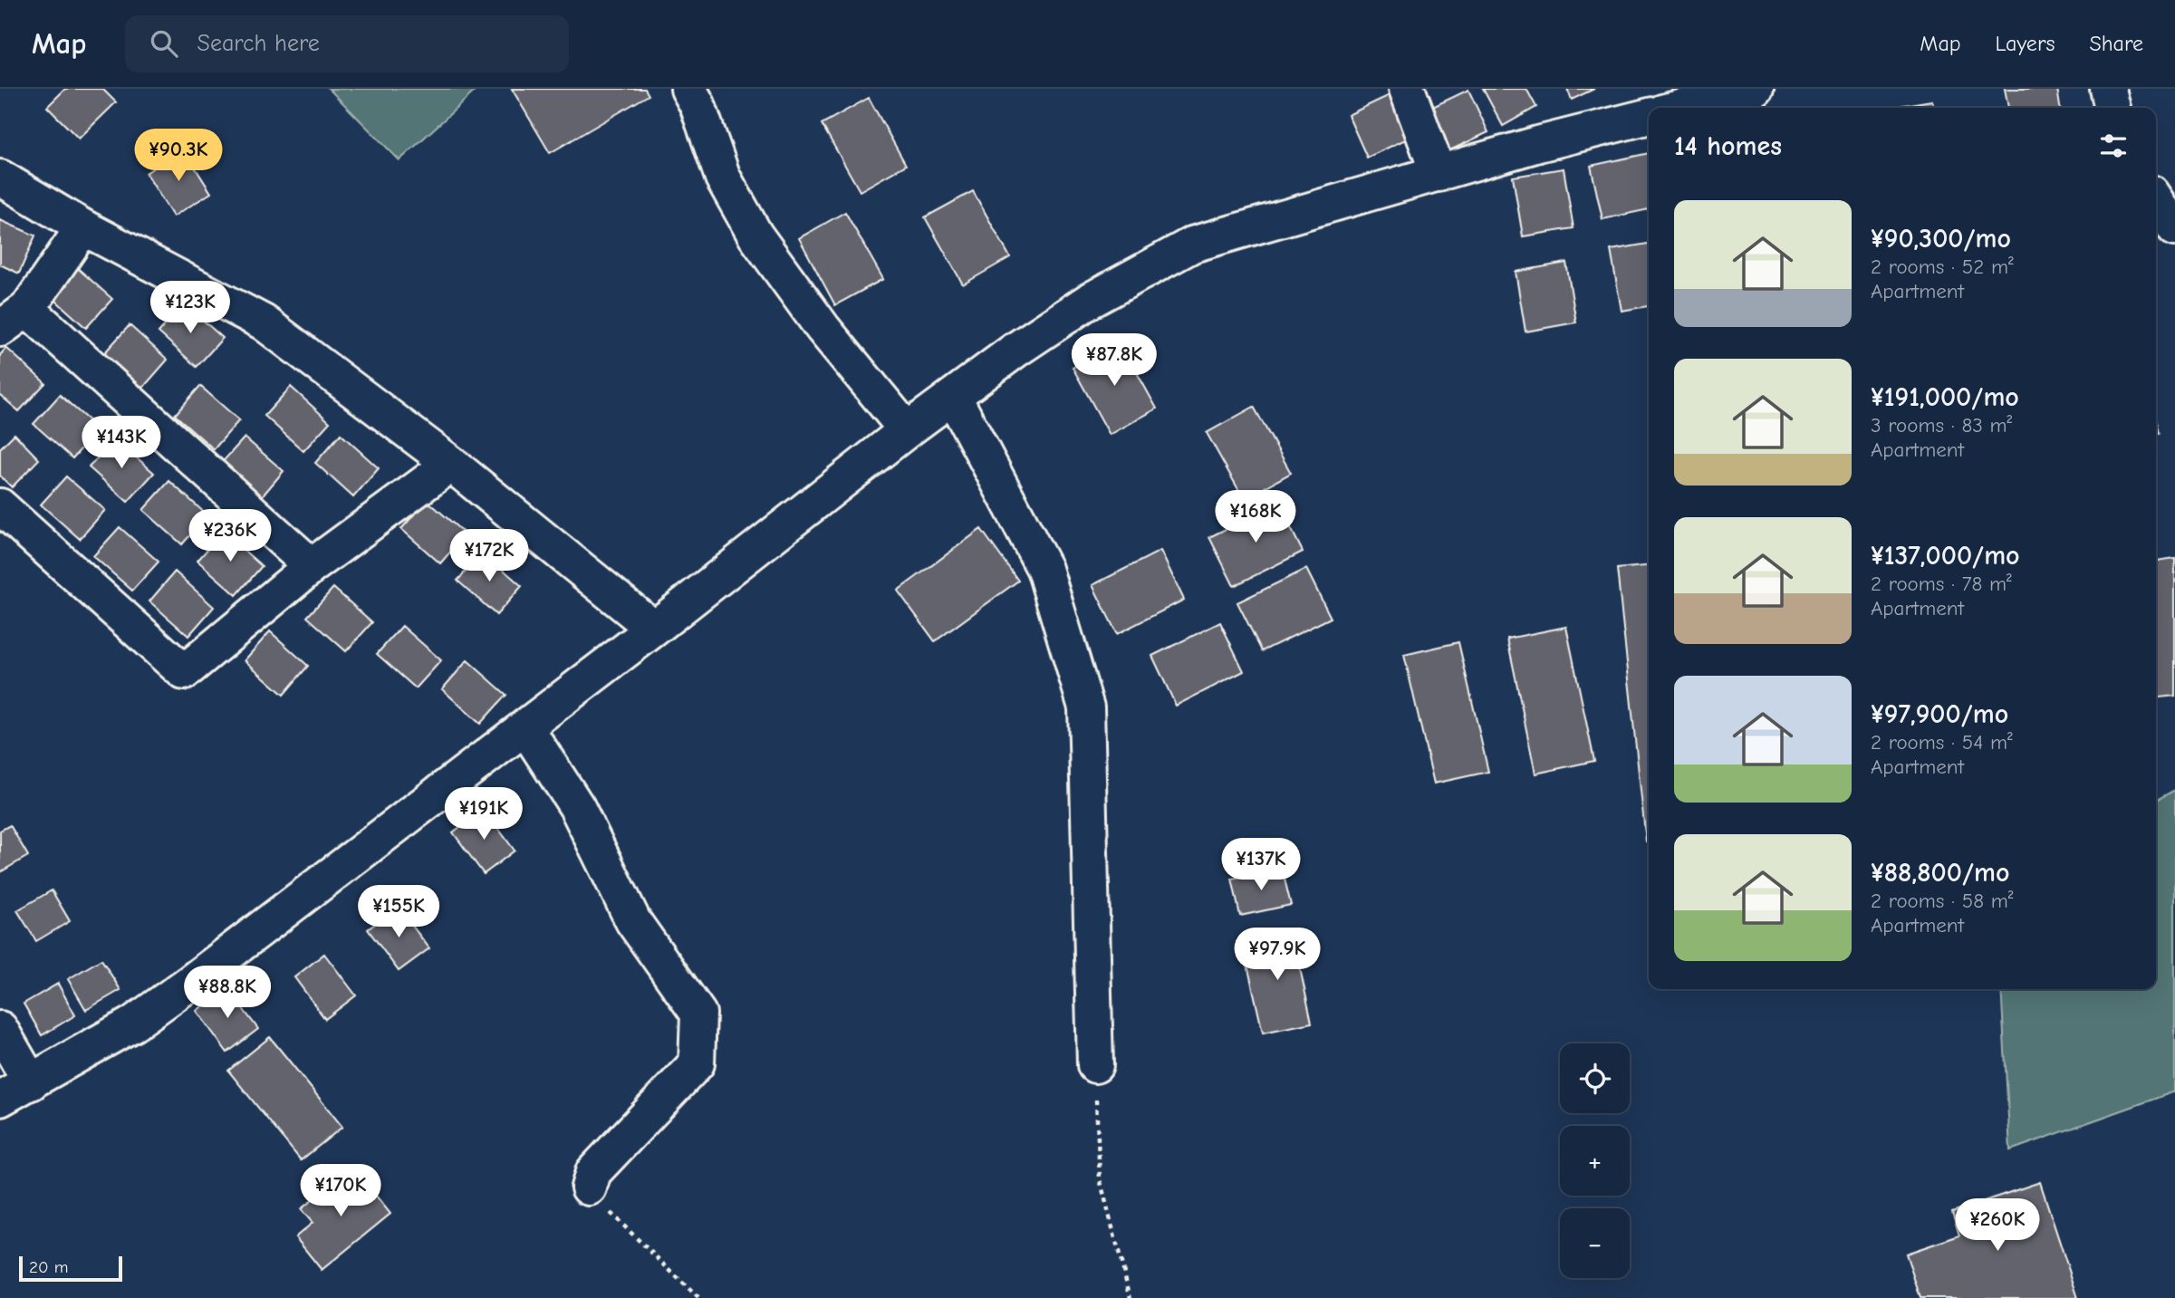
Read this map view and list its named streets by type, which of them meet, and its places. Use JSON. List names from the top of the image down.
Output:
{
  "scale_bar": "20 m",
  "page": {
    "header": "Map",
    "search": "Search here",
    "nav": ["Map", "Layers", "Share"],
    "heading": "14 homes",
    "price": [
      "¥90.3K",
      "¥123K",
      "¥87.8K",
      "¥143K",
      "¥168K",
      "¥236K",
      "¥172K",
      "¥191K",
      "¥137K",
      "¥155K",
      "¥97.9K",
      "¥88.8K",
      "¥170K",
      "¥260K"
    ],
    "list": [
      {
        "name": "¥90,300/mo",
        "note": "2 rooms · 52 m² · Apartment"
      },
      {
        "name": "¥191,000/mo",
        "note": "3 rooms · 83 m² · Apartment"
      },
      {
        "name": "¥137,000/mo",
        "note": "2 rooms · 78 m² · Apartment"
      },
      {
        "name": "¥97,900/mo",
        "note": "2 rooms · 54 m² · Apartment"
      },
      {
        "name": "¥88,800/mo",
        "note": "2 rooms · 58 m² · Apartment"
      }
    ],
    "map_buttons": ["+", "−"],
    "scale": "20 m"
  }
}
